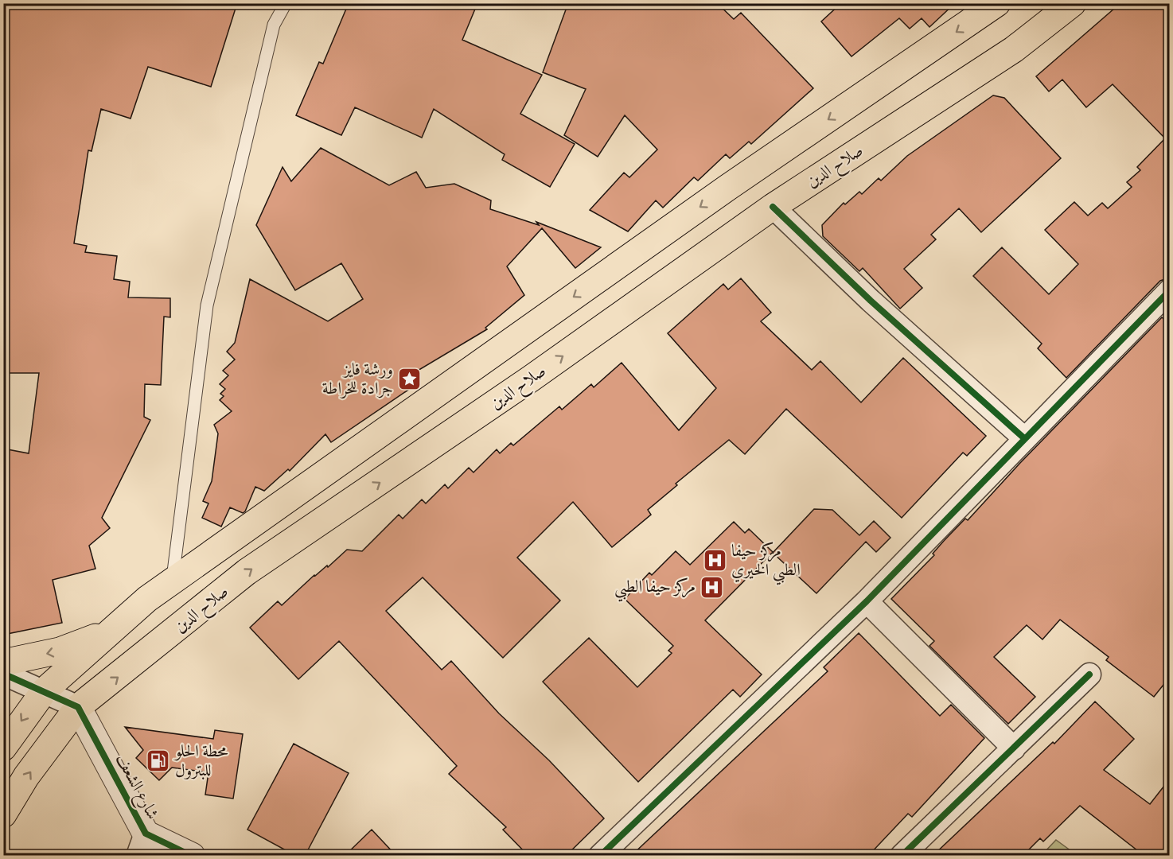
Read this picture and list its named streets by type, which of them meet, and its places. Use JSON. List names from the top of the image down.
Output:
{
  "streets": {
    "highway": ["صلاح الدين"],
    "street": ["شارع الشعف"]
  },
  "crossings": [
    ["صلاح الدين", "شارع الشعف"]
  ],
  "places": {
    "place": ["ورشة فايز جرادة للخراطة"],
    "hospital": ["مركز حيفا الطبي الخيري", "مركز حيفا الطبي"],
    "fuel station": ["محطة الحلو للبترول"]
  }
}
